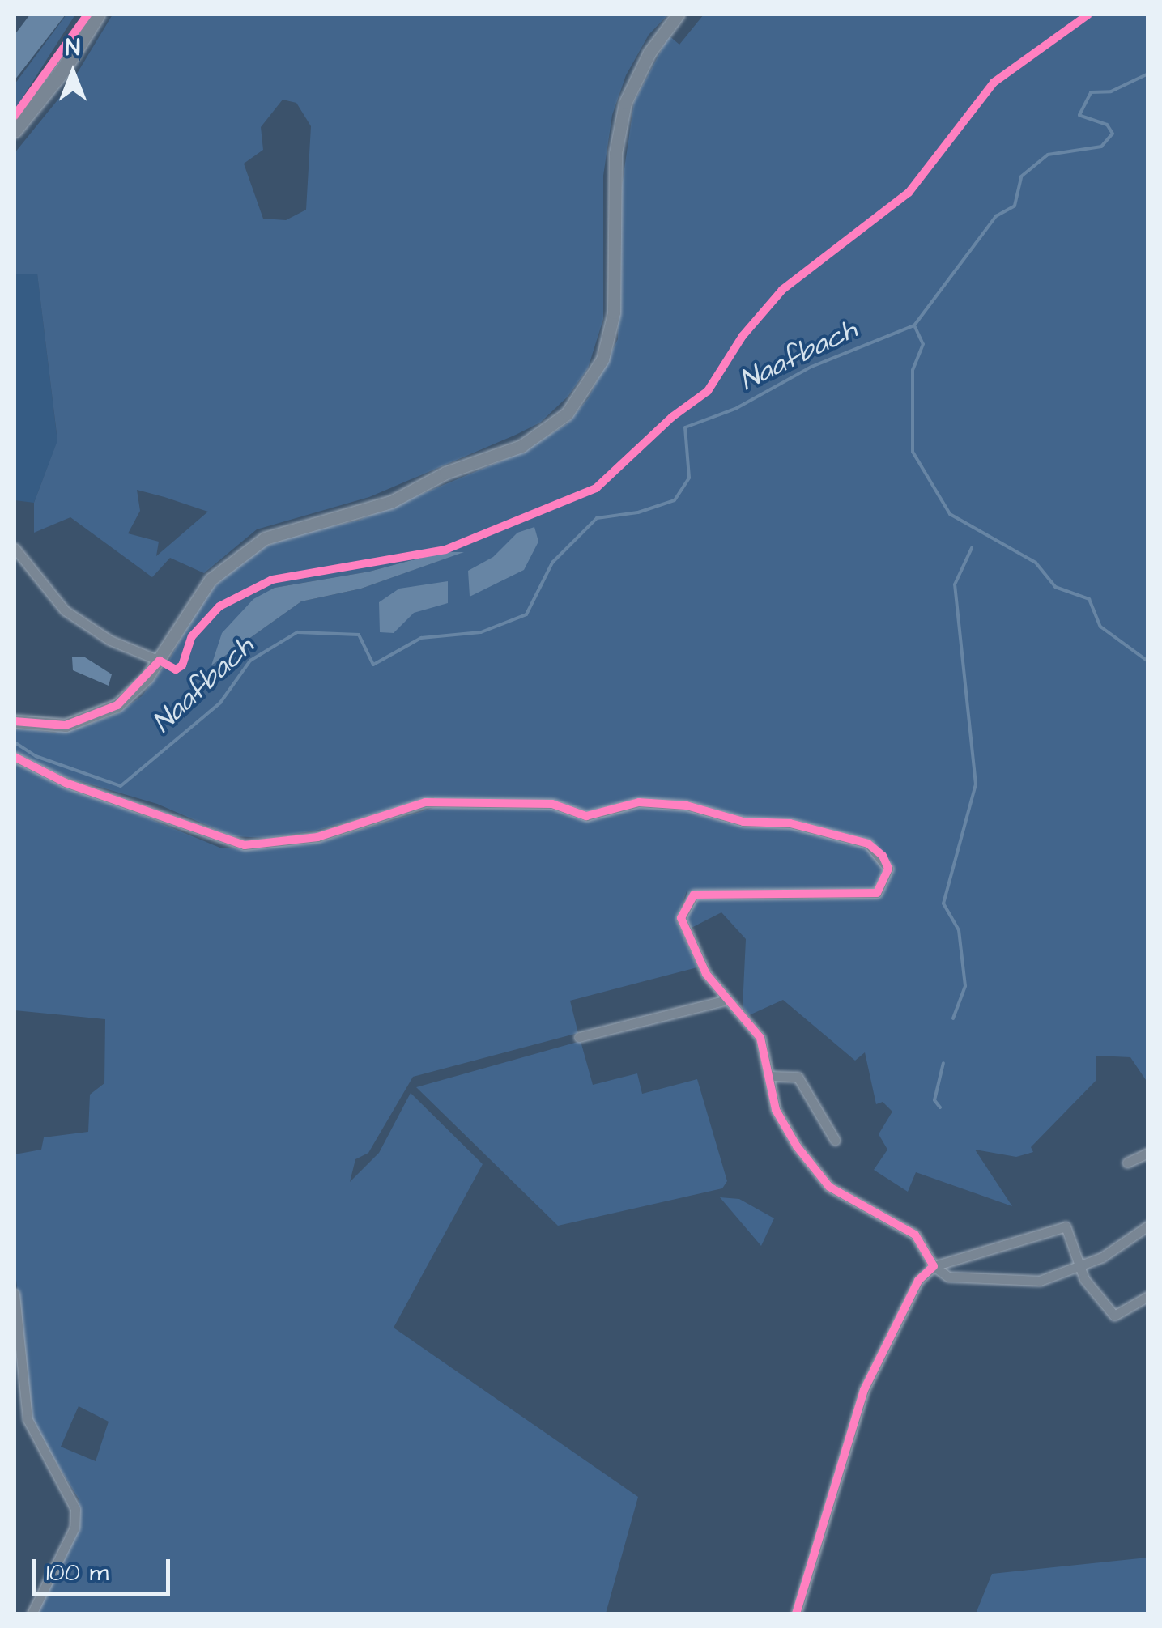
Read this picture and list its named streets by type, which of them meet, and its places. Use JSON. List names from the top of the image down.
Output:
{
  "water": ["Naafbach"],
  "scale_bar": "100 m",
  "north": "top"
}
